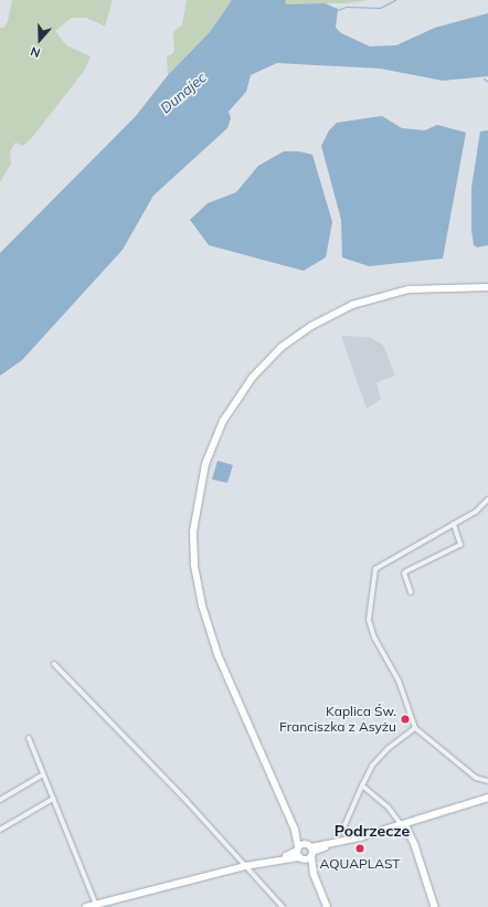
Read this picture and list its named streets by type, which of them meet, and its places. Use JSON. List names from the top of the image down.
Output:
{
  "districts": ["Podrzecze"],
  "water": ["Dunajec"],
  "places": ["Kaplica Św. Franciszka z Asyżu", "AQUAPLAST"],
  "north": "bottom"
}
